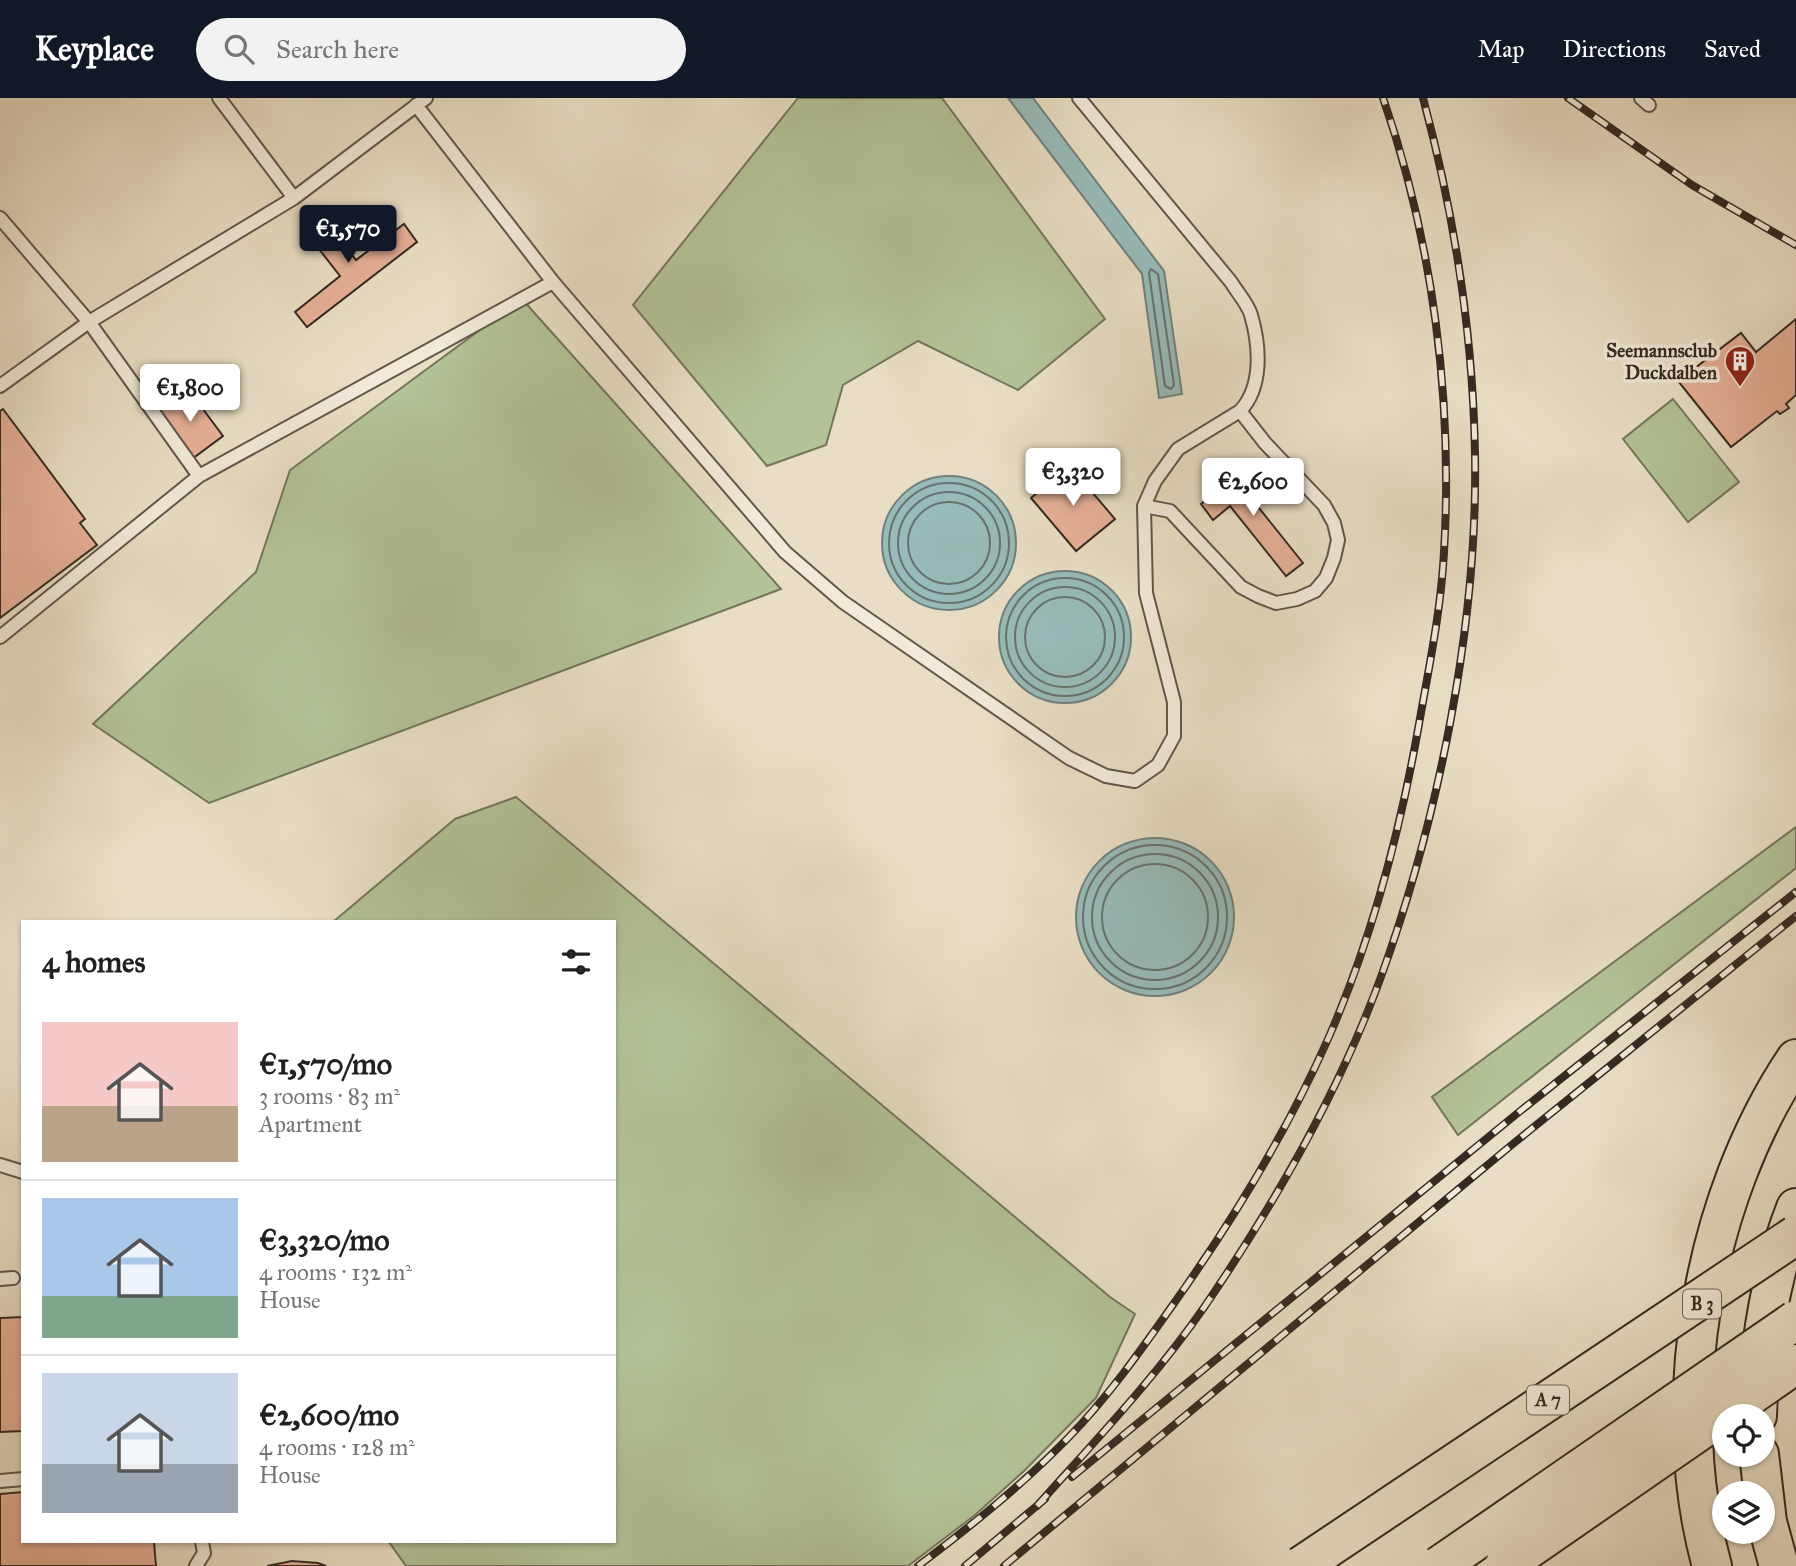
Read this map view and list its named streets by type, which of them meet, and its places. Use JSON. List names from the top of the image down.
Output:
{
  "streets": {
    "main road": ["B 3", "A 7"]
  },
  "places": {
    "building": ["Seemannsclub Duckdalben"]
  },
  "page": {
    "header": "Keyplace",
    "search": "Search here",
    "nav": ["Map", "Directions", "Saved"],
    "price": [
      "€1,570",
      "€1,800",
      "€3,320",
      "€2,600"
    ],
    "heading": "4 homes",
    "list": [
      {
        "name": "€1,570/mo",
        "note": "3 rooms · 83 m² · Apartment"
      },
      {
        "name": "€3,320/mo",
        "note": "4 rooms · 132 m² · House"
      },
      {
        "name": "€2,600/mo",
        "note": "4 rooms · 128 m² · House"
      }
    ]
  }
}
